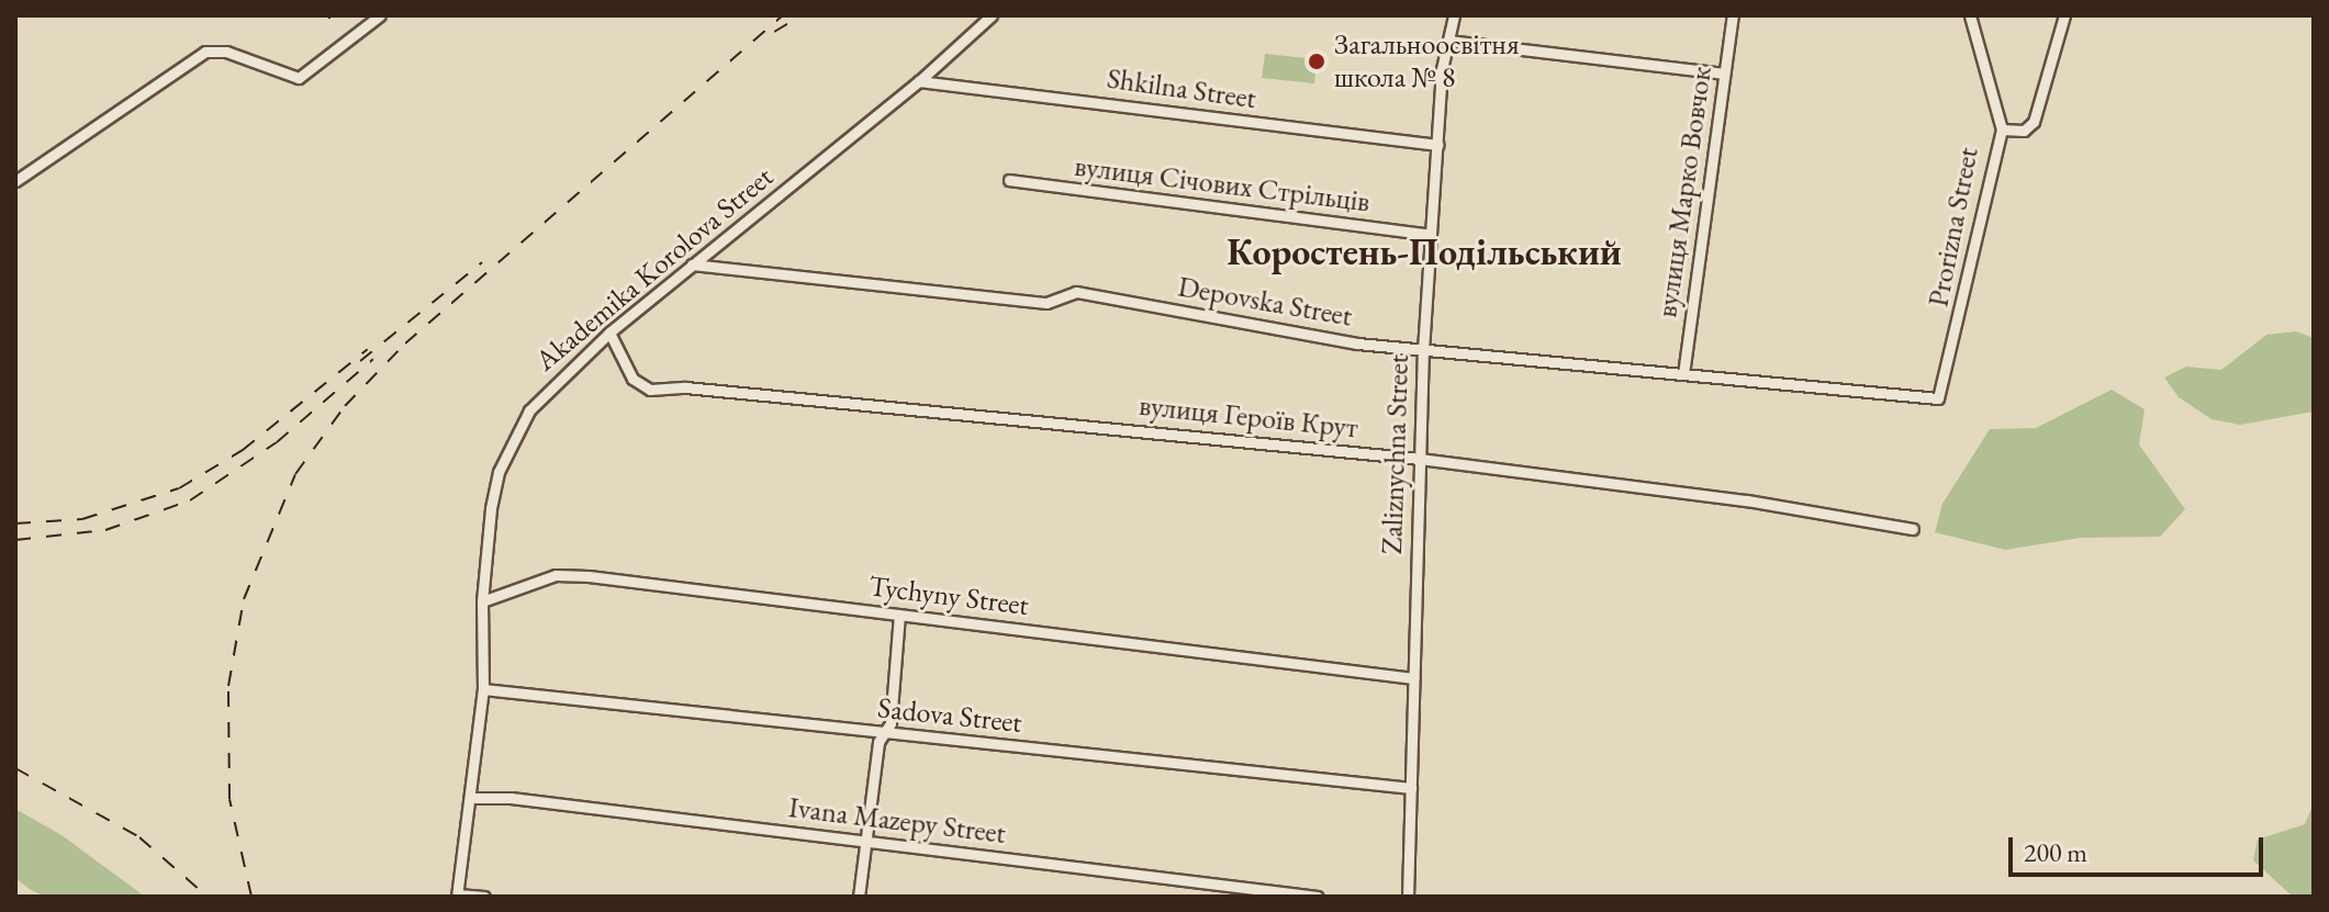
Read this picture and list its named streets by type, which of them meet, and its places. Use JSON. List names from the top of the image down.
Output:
{
  "streets": {
    "street": [
      "Shkilna Street",
      "вулиця Січових Стрільців",
      "вулиця Марко Вовчок",
      "Prorizna Street",
      "Akademika Korolova Street",
      "Depovska Street",
      "вулиця Героїв Крут",
      "Zaliznychna Street",
      "Tychyny Street",
      "Sadova Street",
      "Ivana Mazepy Street"
    ]
  },
  "crossings": [
    ["Shkilna Street", "Akademika Korolova Street"],
    ["Shkilna Street", "Zaliznychna Street"],
    ["вулиця Січових Стрільців", "Zaliznychna Street"],
    ["вулиця Марко Вовчок", "Depovska Street"],
    ["Prorizna Street", "Depovska Street"],
    ["Akademika Korolova Street", "Depovska Street"],
    ["Akademika Korolova Street", "вулиця Героїв Крут"],
    ["Akademika Korolova Street", "Tychyny Street"],
    ["Akademika Korolova Street", "Sadova Street"],
    ["Akademika Korolova Street", "Ivana Mazepy Street"],
    ["Depovska Street", "Zaliznychna Street"],
    ["вулиця Героїв Крут", "Zaliznychna Street"],
    ["Zaliznychna Street", "Tychyny Street"],
    ["Zaliznychna Street", "Sadova Street"]
  ],
  "districts": ["Коростень-Подільський"],
  "places": ["Загальноосвітня школа № 8"],
  "scale_bar": "200 m"
}
